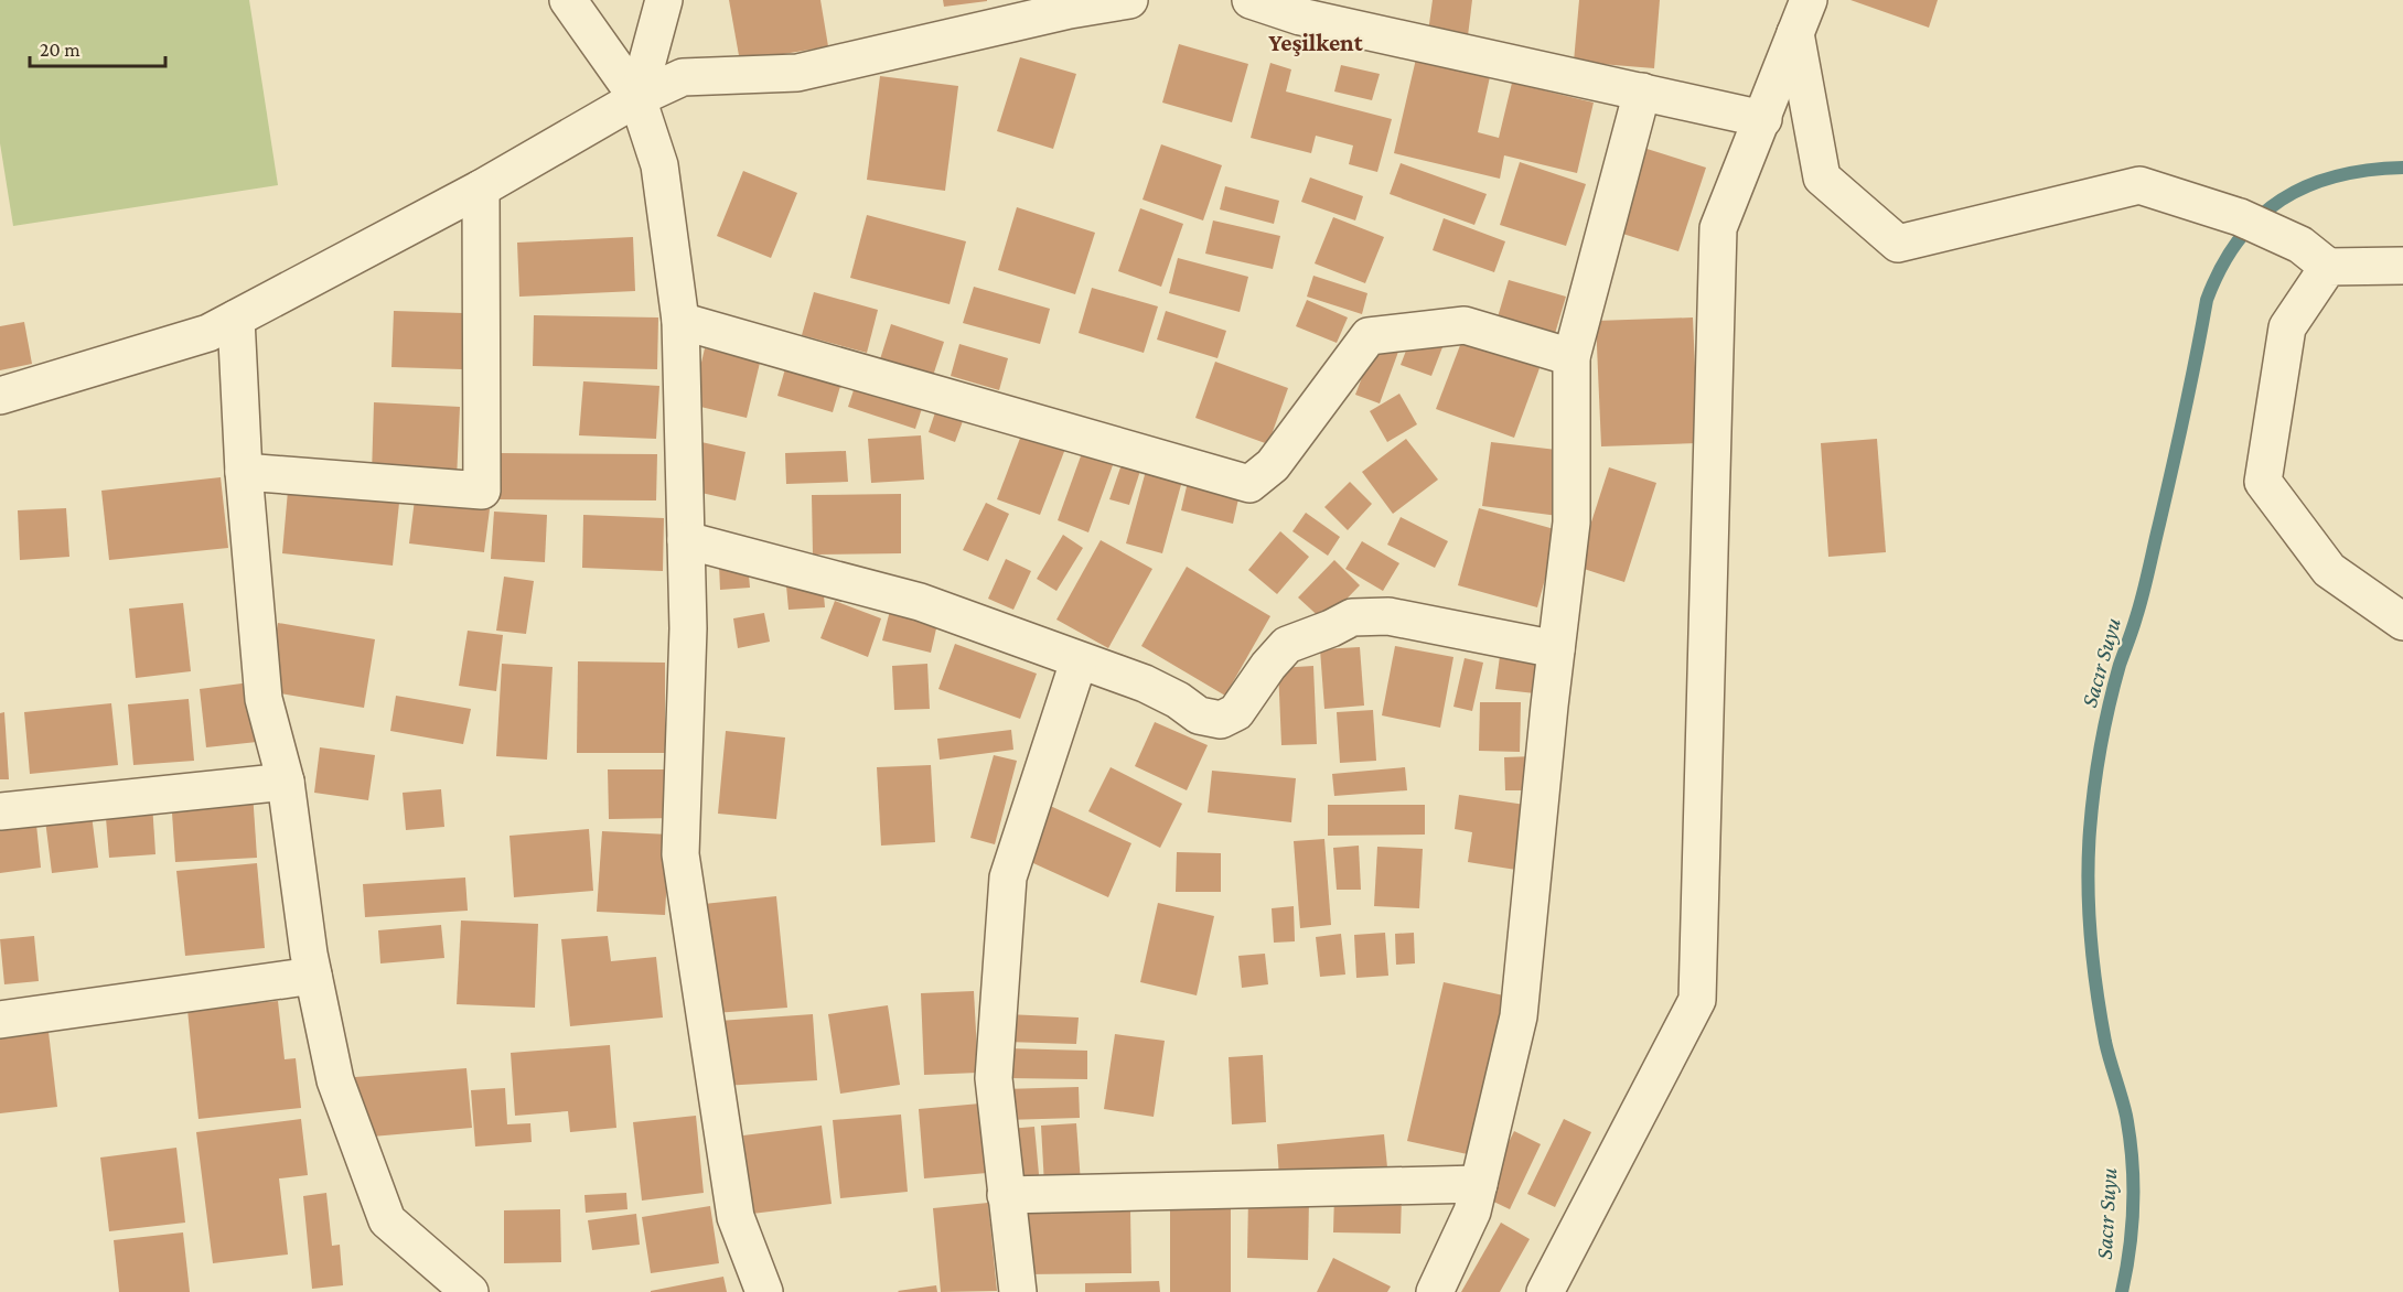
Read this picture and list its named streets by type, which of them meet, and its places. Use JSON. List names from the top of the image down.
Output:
{
  "districts": ["Yeşilkent"],
  "water": ["Sacır Suyu"],
  "scale_bar": "20 m"
}
